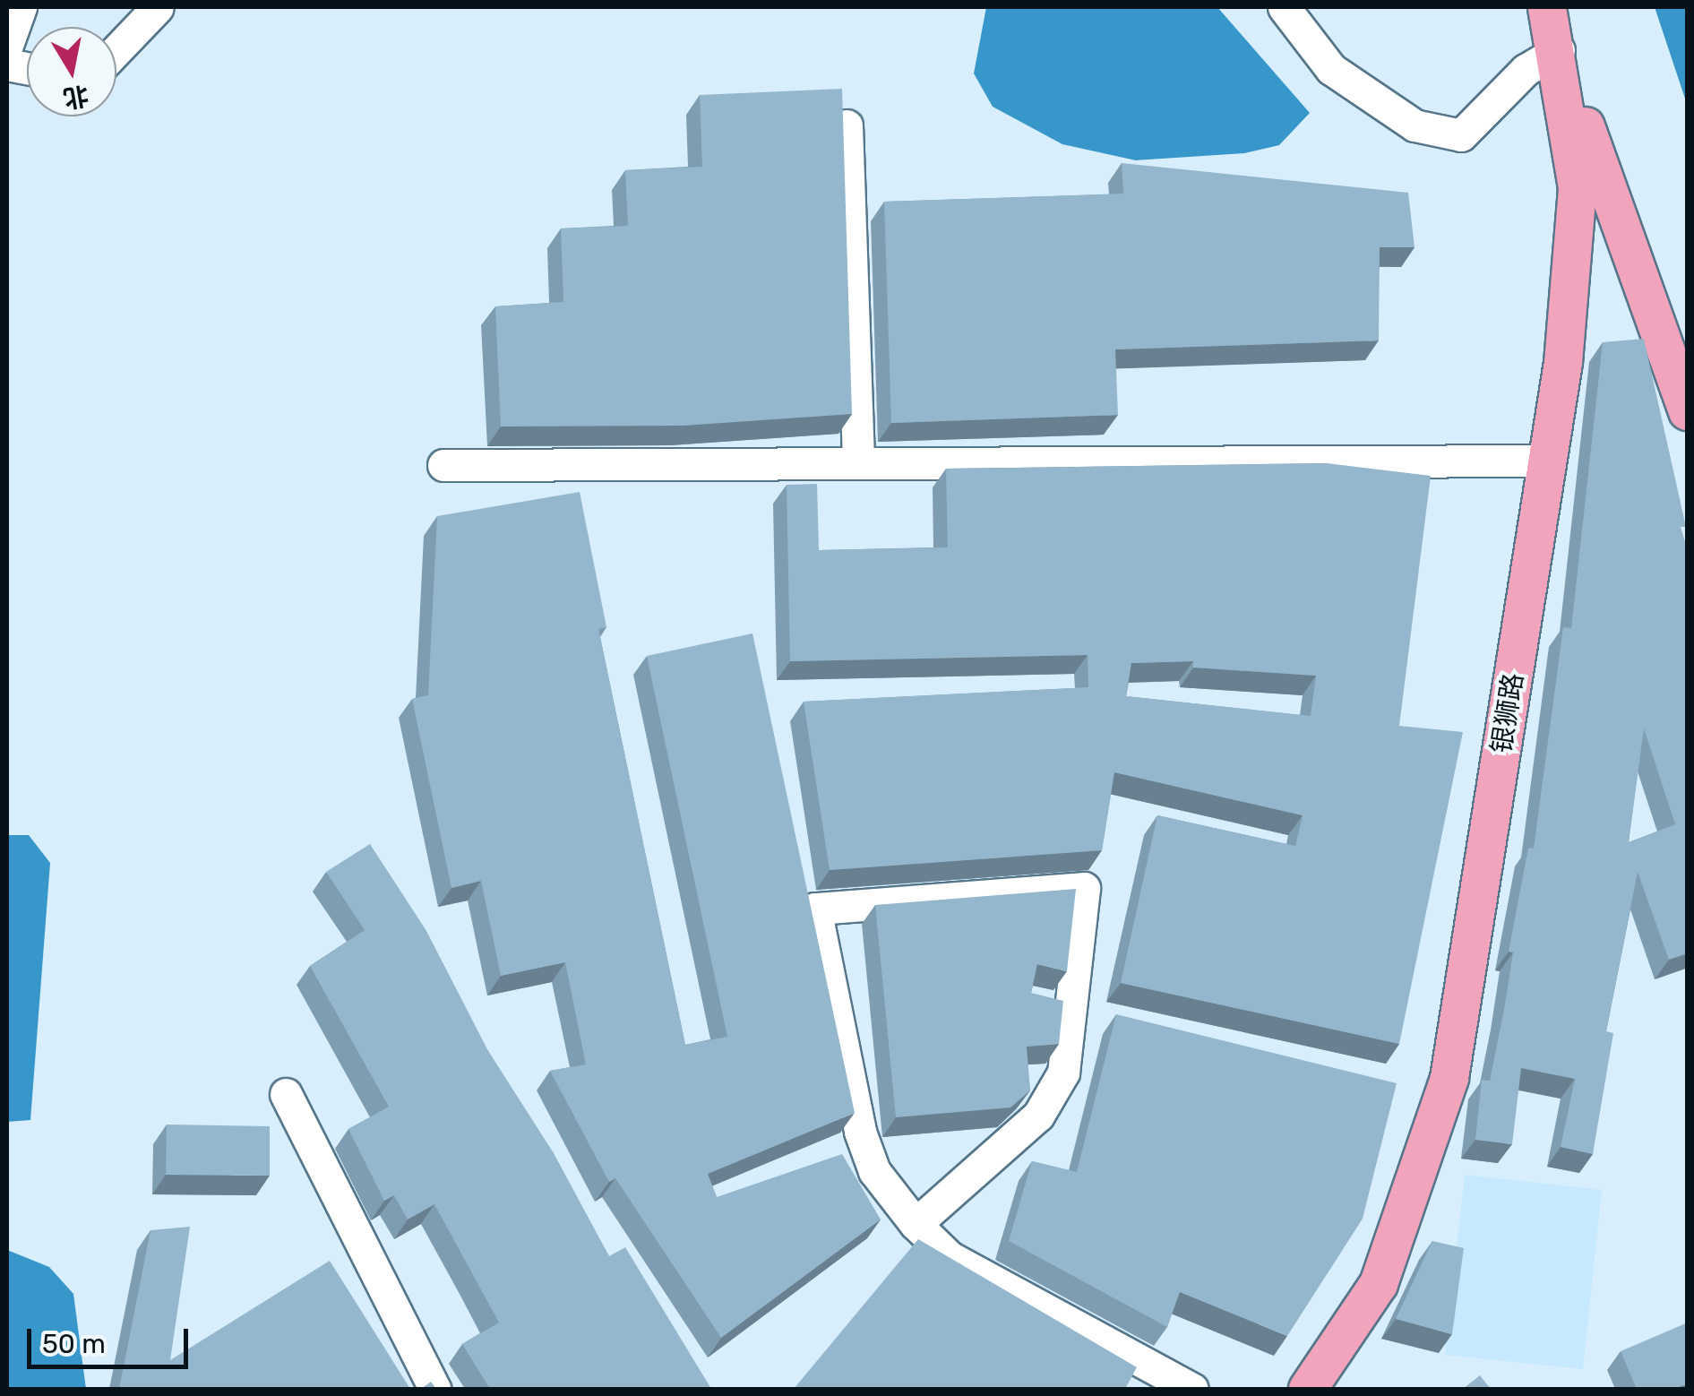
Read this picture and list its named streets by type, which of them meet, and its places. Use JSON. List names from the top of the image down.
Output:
{
  "streets": {
    "main road": ["银狮路"]
  },
  "scale_bar": "50 m",
  "north": "bottom"
}
